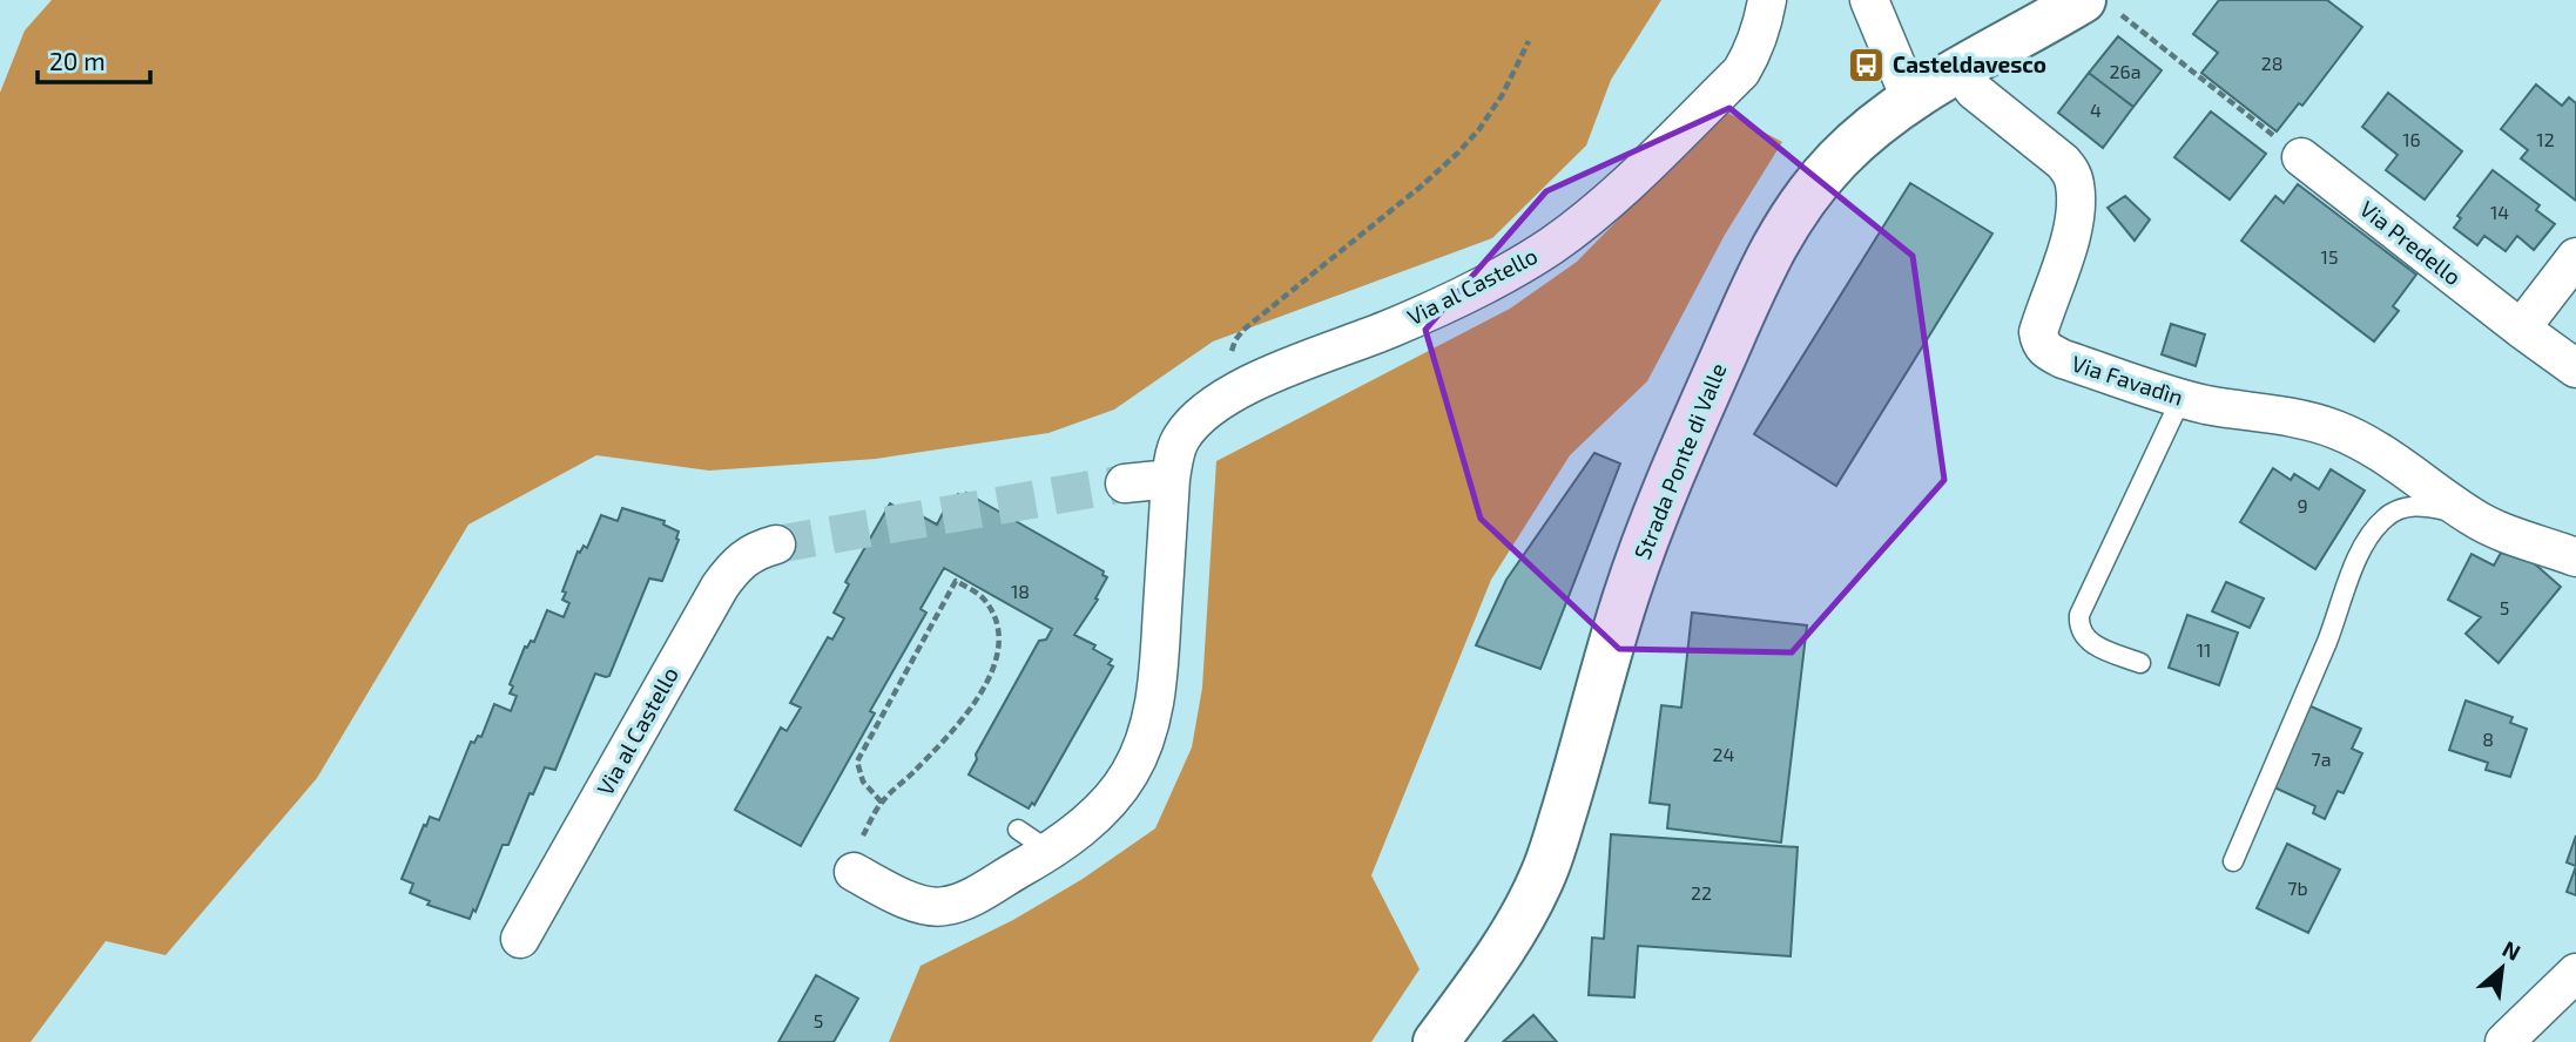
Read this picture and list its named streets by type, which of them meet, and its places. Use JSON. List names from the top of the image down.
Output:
{
  "streets": {
    "street": [
      "Via Predello",
      "Via al Castello",
      "Via Favadìn",
      "Strada Ponte di Valle"
    ]
  },
  "crossings": [
    ["Via Favadìn", "Strada Ponte di Valle"]
  ],
  "places": {
    "bus stop": ["Casteldavesco"]
  },
  "house_numbers": [
    "28",
    "26a",
    "4",
    "16",
    "12",
    "14",
    "15",
    "9",
    "18",
    "5",
    "11",
    "8",
    "24",
    "7a",
    "7b",
    "22",
    "5"
  ],
  "scale_bar": "20 m",
  "north": "top right"
}
